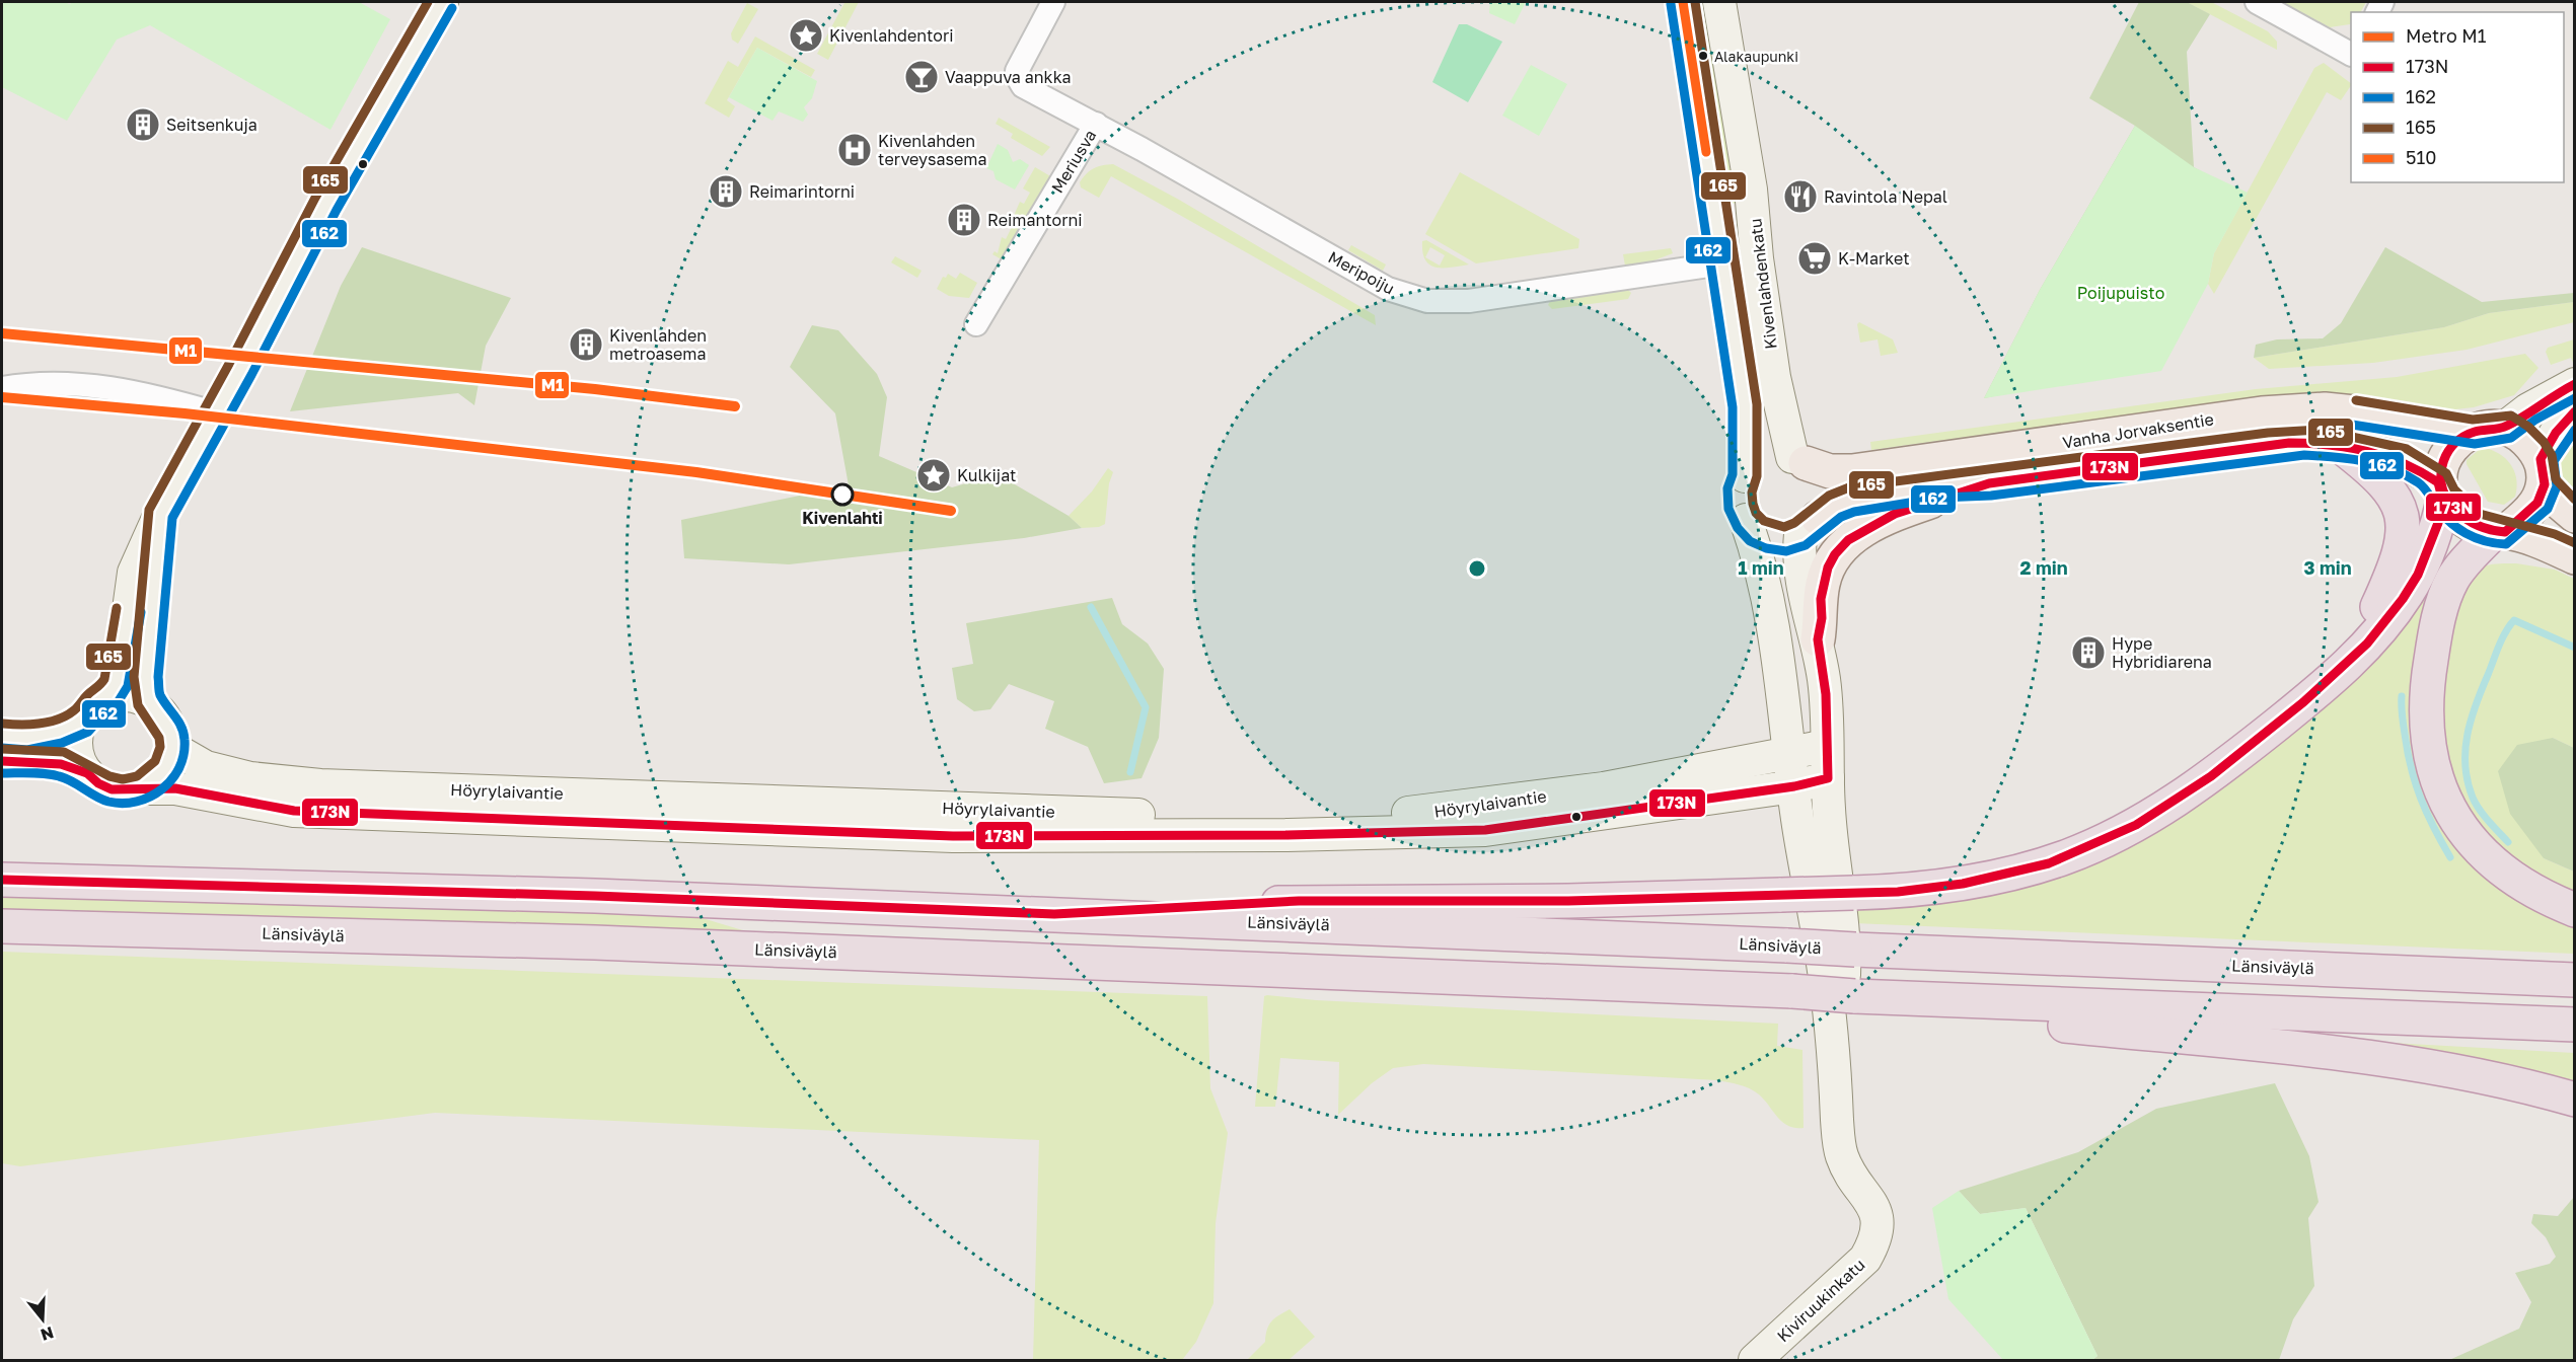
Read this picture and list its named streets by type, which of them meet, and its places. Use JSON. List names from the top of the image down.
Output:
{
  "streets": {
    "highway": ["Länsiväylä"],
    "main road": ["Vanha Jorvaksentie"],
    "street": [
      "Meriusva",
      "Meripoiju",
      "Kivenlahdenkatu",
      "Höyrylaivantie",
      "Kiviruukinkatu"
    ]
  },
  "crossings": [
    ["Meriusva", "Meripoiju"],
    ["Meripoiju", "Kivenlahdenkatu"],
    ["Kivenlahdenkatu", "Vanha Jorvaksentie"],
    ["Kivenlahdenkatu", "Kiviruukinkatu"],
    ["Vanha Jorvaksentie", "Kiviruukinkatu"],
    ["Höyrylaivantie", "Kiviruukinkatu"]
  ],
  "parks": ["Poijupuisto"],
  "places": {
    "place": ["Kivenlahdentori", "Kulkijat"],
    "other": ["Alakaupunki", "Kivenlahti"],
    "bar": ["Vaappuva ankka"],
    "building": [
      "Seitsenkuja",
      "Reimarintorni",
      "Reimantorni",
      "Kivenlahden metroasema",
      "Hype Hybridiarena"
    ],
    "hospital": ["Kivenlahden terveysasema"],
    "restaurant": ["Ravintola Nepal"],
    "supermarket": ["K-Market"]
  },
  "lines": [
    "transit line 165",
    "transit line 510",
    "transit line 162",
    "metro line M1",
    "transit line 173N"
  ],
  "legend": [
    "Metro M1",
    "173N",
    "162",
    "165",
    "510"
  ],
  "north": "bottom",
  "rings": ["1 min", "2 min", "3 min"]
}
